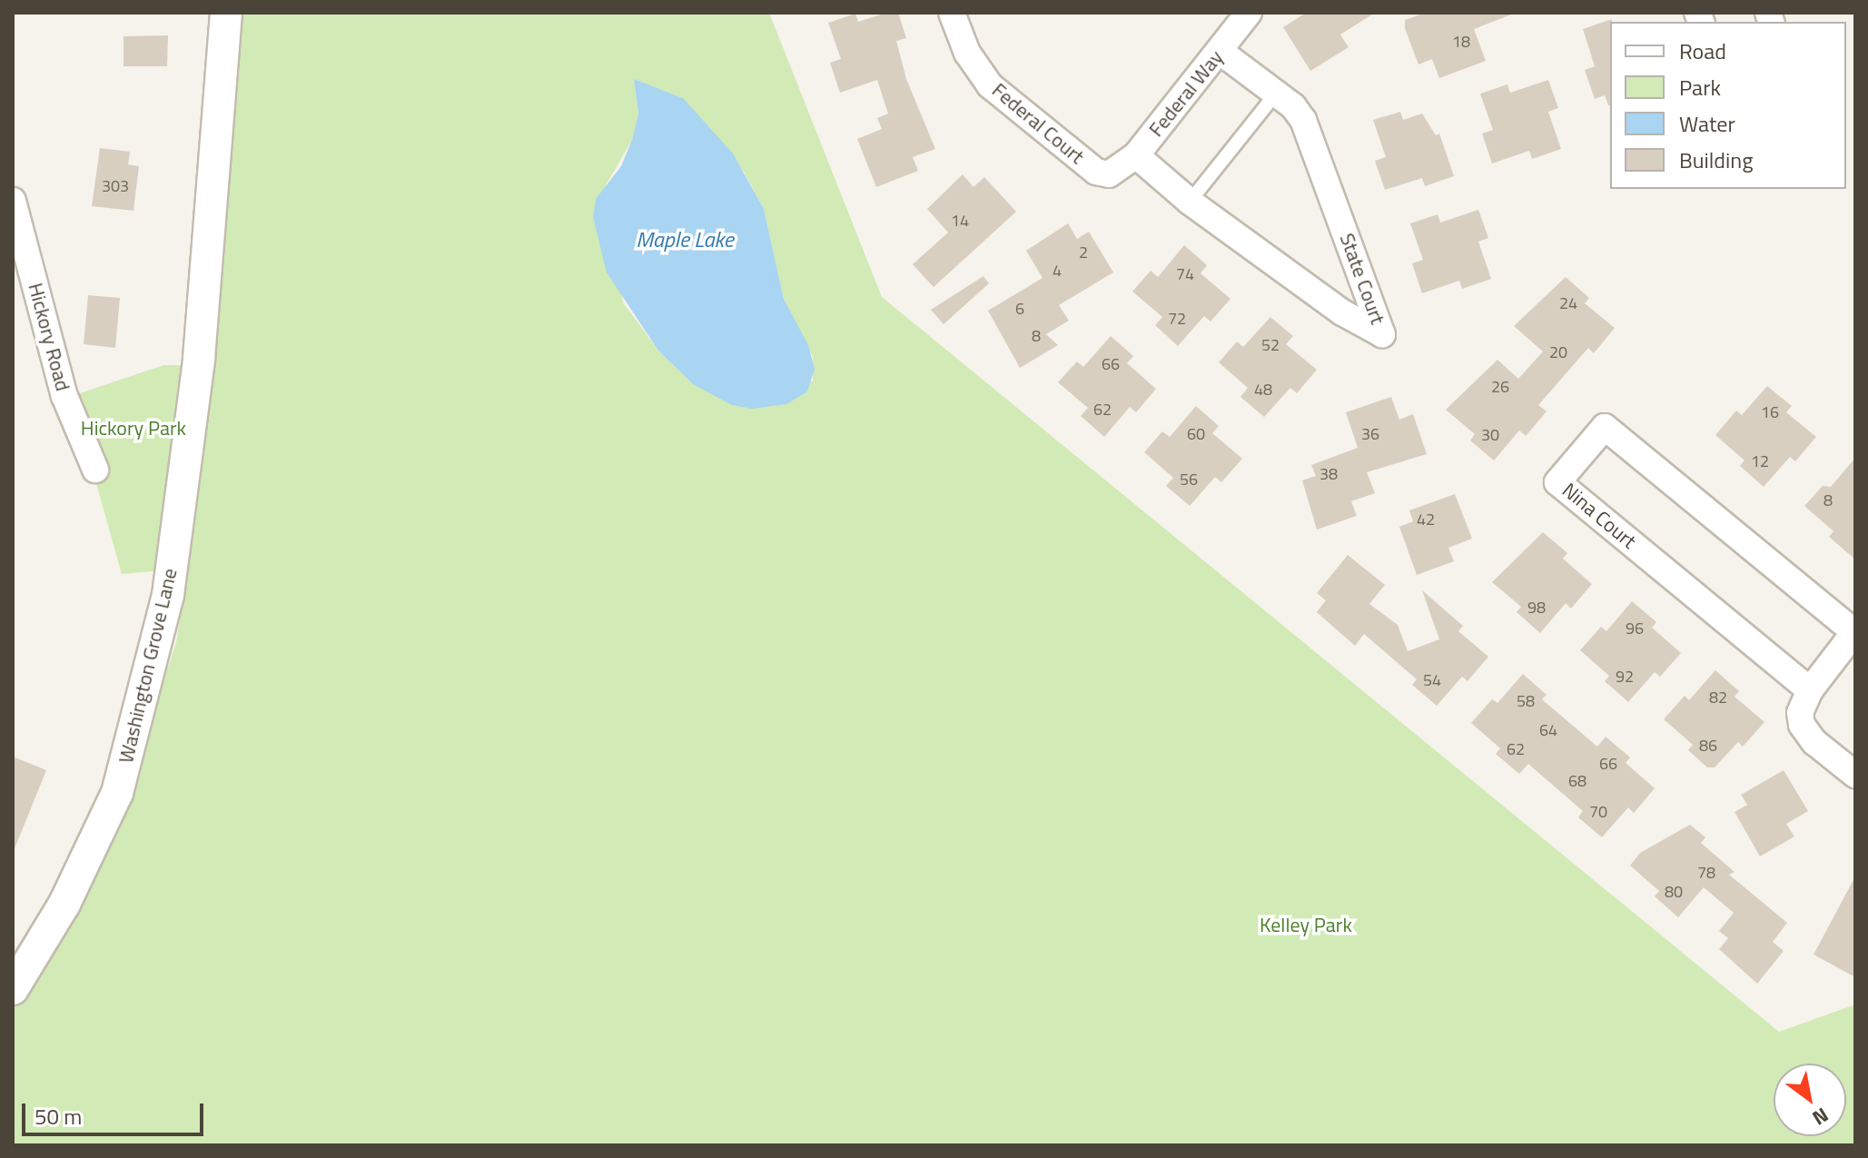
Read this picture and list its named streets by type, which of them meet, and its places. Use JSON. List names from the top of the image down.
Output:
{
  "streets": {
    "street": [
      "Federal Way",
      "Federal Court",
      "State Court",
      "Hickory Road",
      "Nina Court",
      "Washington Grove Lane"
    ]
  },
  "crossings": [
    ["Federal Way", "Federal Court"],
    ["Federal Way", "State Court"],
    ["Federal Court", "State Court"]
  ],
  "water": ["Maple Lake"],
  "parks": ["Hickory Park", "Kelley Park"],
  "house_numbers": [
    "18",
    "303",
    "14",
    "2",
    "4",
    "74",
    "24",
    "6",
    "72",
    "8",
    "52",
    "20",
    "66",
    "26",
    "48",
    "62",
    "16",
    "60",
    "36",
    "30",
    "12",
    "38",
    "56",
    "8",
    "42",
    "98",
    "96",
    "92",
    "54",
    "82",
    "58",
    "64",
    "86",
    "62",
    "66",
    "68",
    "70",
    "78",
    "80"
  ],
  "legend": [
    "Road",
    "Park",
    "Water",
    "Building"
  ],
  "scale_bar": "50 m",
  "north": "bottom right"
}
